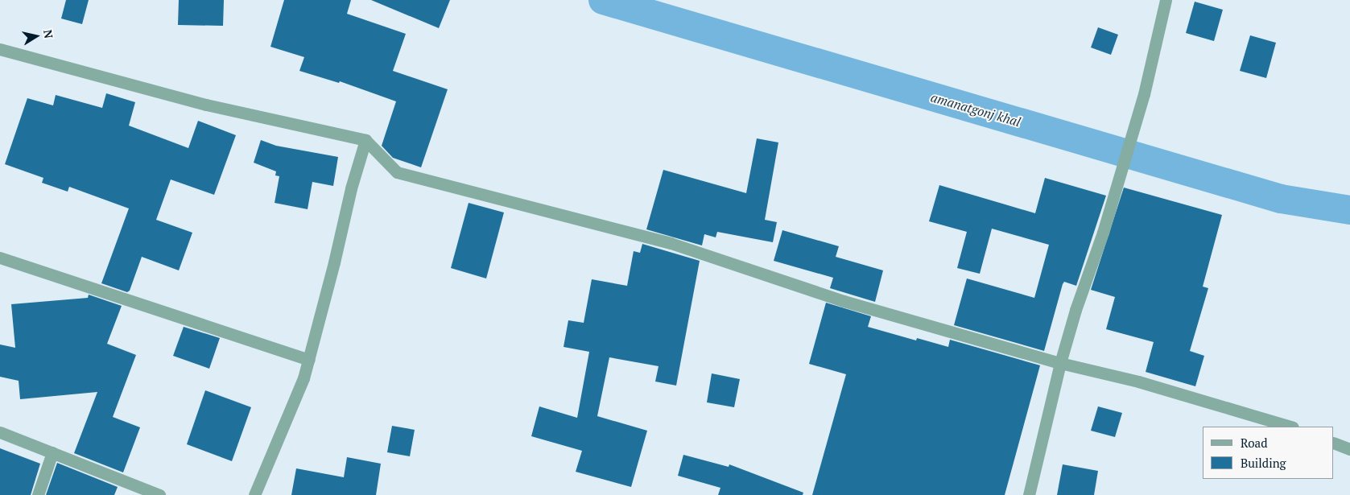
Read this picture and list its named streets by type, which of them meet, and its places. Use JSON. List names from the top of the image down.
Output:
{
  "water": ["amanatgonj khal"],
  "legend": ["Road", "Building"],
  "north": "right"
}
